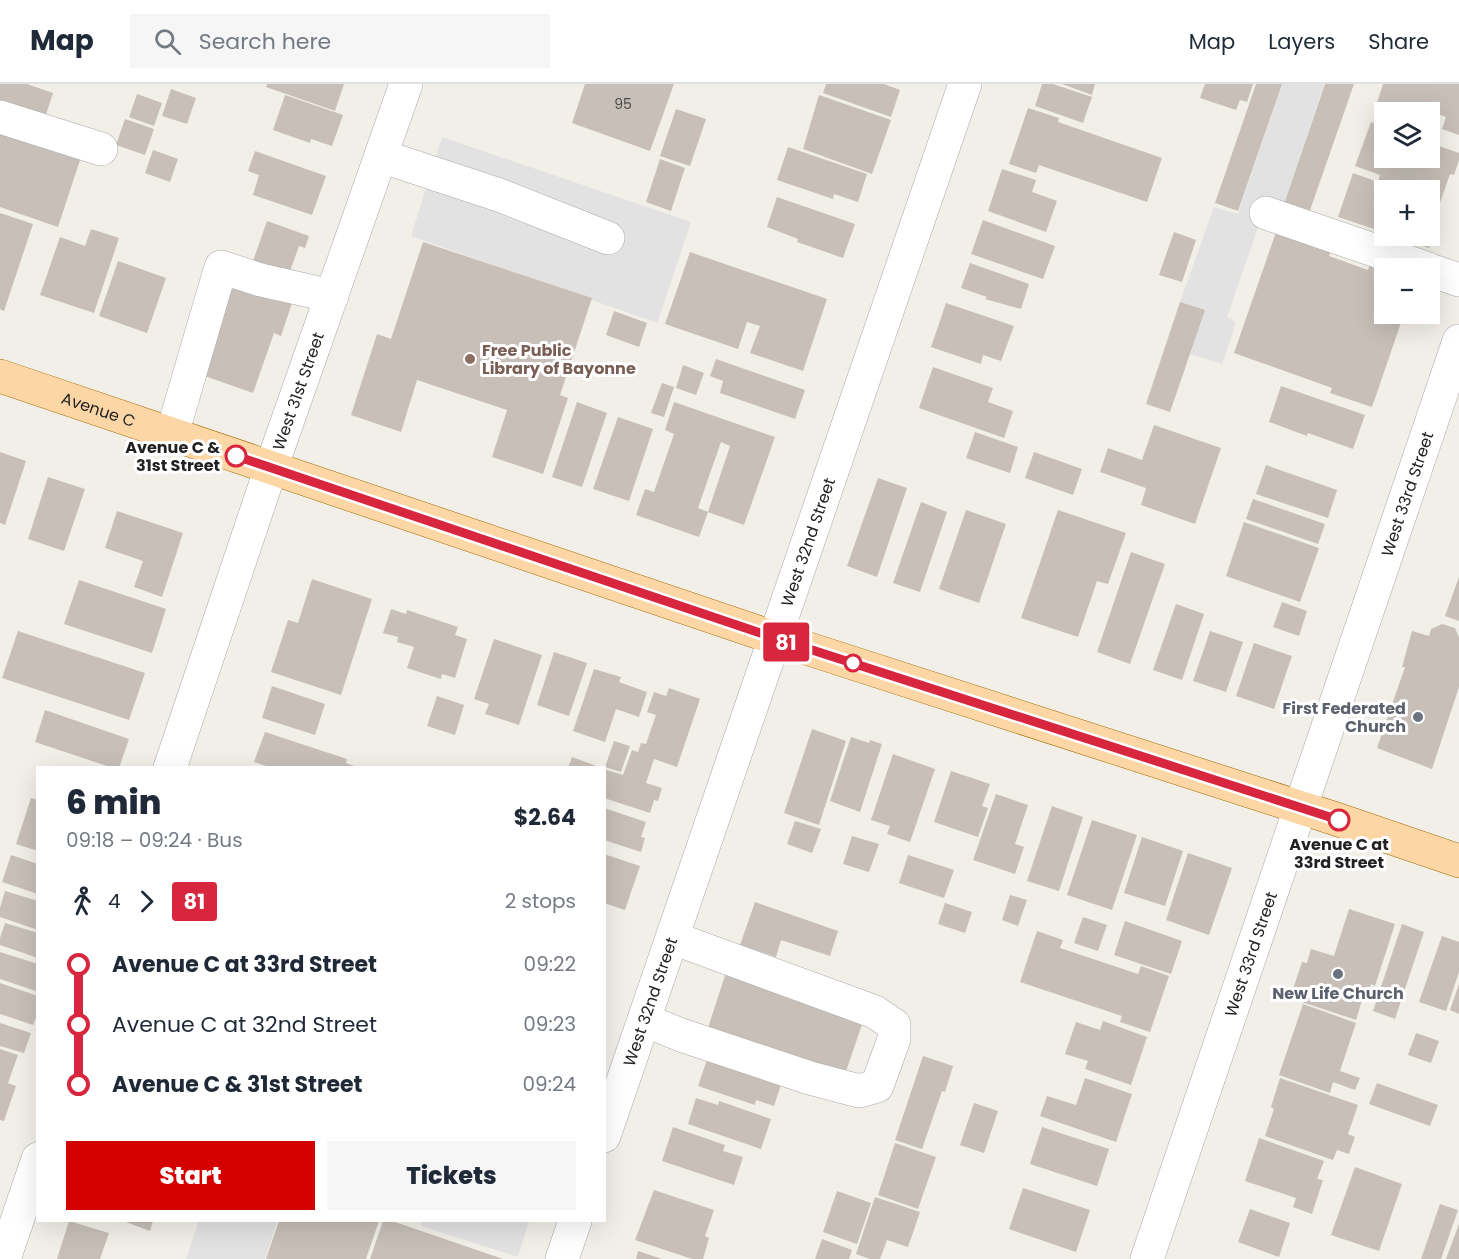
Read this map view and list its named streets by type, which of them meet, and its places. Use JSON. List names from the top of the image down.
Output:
{
  "streets": {
    "main road": ["Avenue C"],
    "street": ["West 31st Street", "West 33rd Street", "West 32nd Street"]
  },
  "crossings": [
    ["West 31st Street", "Avenue C"],
    ["Avenue C", "West 33rd Street"],
    ["Avenue C", "West 32nd Street"]
  ],
  "places": [
    "Free Public Library of Bayonne",
    "Avenue C & 31st Street",
    "First Federated Church",
    "Avenue C at 33rd Street",
    "New Life Church"
  ],
  "lines": ["bus line 81"],
  "house_numbers": ["95"],
  "page": {
    "header": "Map",
    "search": "Search here",
    "nav": ["Map", "Layers", "Share"],
    "on_map": "81",
    "map_buttons": ["+", "−"],
    "heading": ["6 min", "09:18 – 09:24 · Bus", "$2.64"],
    "legs": ["4", "81", "2 stops"],
    "list": [
      {
        "name": "Avenue C at 33rd Street",
        "value": "09:22"
      },
      {
        "name": "Avenue C at 32nd Street",
        "value": "09:23"
      },
      {
        "name": "Avenue C & 31st Street",
        "value": "09:24"
      }
    ],
    "buttons": ["Start", "Tickets"]
  }
}
